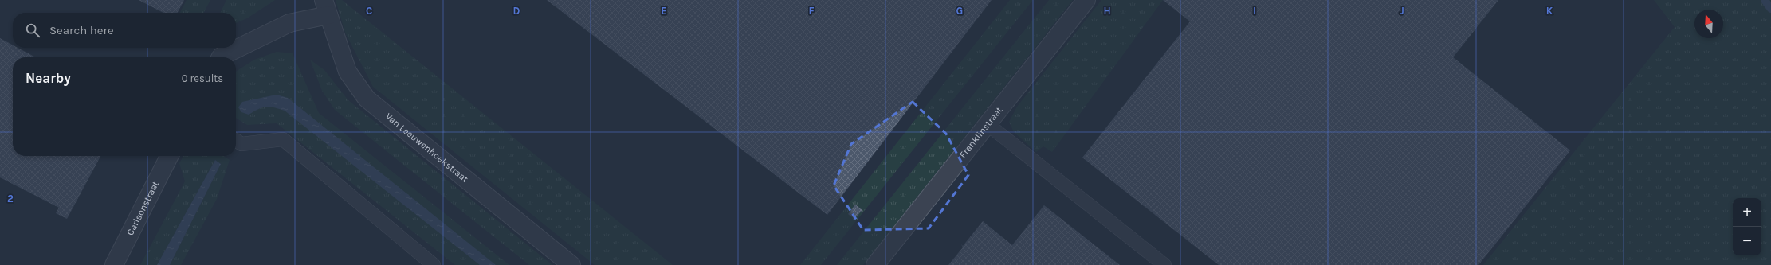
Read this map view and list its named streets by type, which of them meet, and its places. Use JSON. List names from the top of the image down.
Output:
{
  "streets": {
    "street": ["Franklinstraat", "Van Leeuwenhoekstraat", "Carlsonstraat"]
  },
  "north": "top",
  "page": {
    "search": "Search here",
    "heading": ["Nearby", "0 results"],
    "map_buttons": ["+", "−"]
  },
  "grid": {
    "columns": [
      "C",
      "D",
      "E",
      "F",
      "G",
      "H",
      "I",
      "J",
      "K"
    ],
    "rows": ["2"]
  }
}
